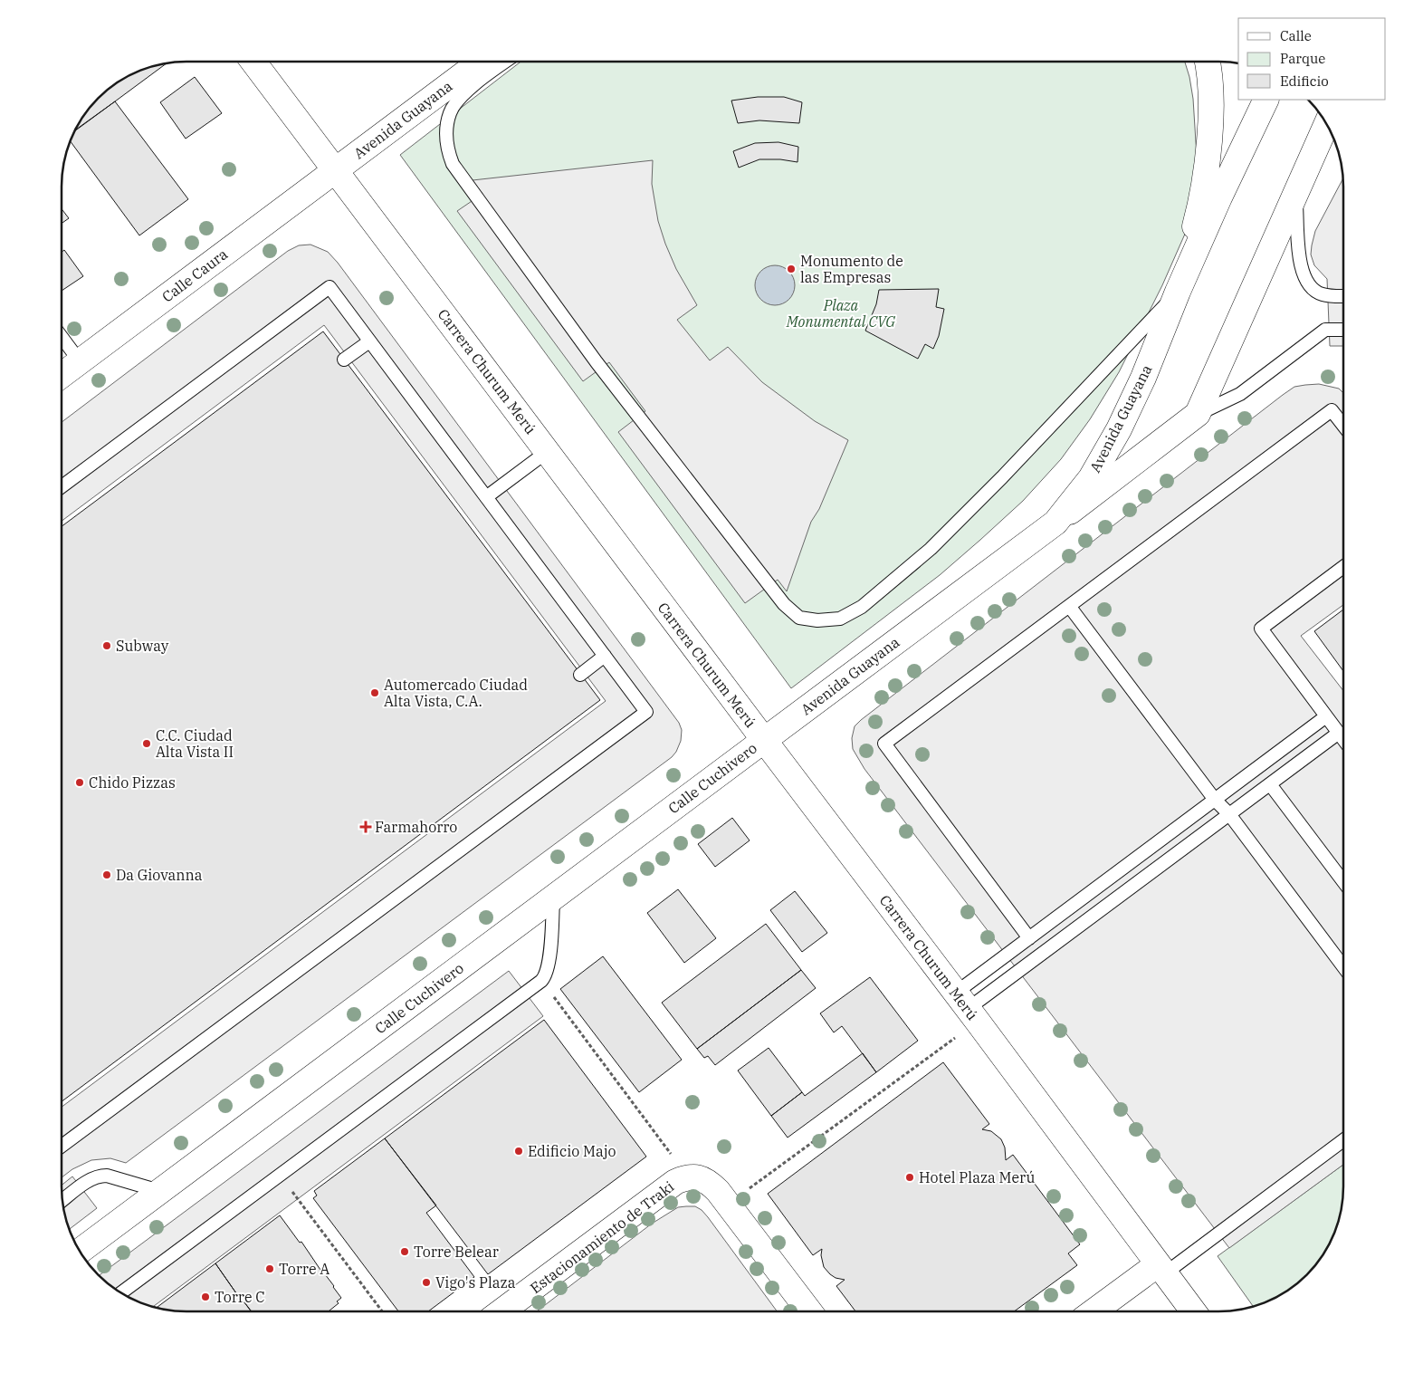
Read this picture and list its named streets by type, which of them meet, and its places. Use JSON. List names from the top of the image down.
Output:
{
  "streets": {
    "street": [
      "Avenida Guayana",
      "Calle Caura",
      "Carrera Churum Merú",
      "Calle Cuchivero",
      "Estacionamiento de Traki"
    ]
  },
  "crossings": [
    ["Avenida Guayana", "Calle Caura"],
    ["Avenida Guayana", "Carrera Churum Merú"],
    ["Avenida Guayana", "Calle Cuchivero"],
    ["Calle Caura", "Carrera Churum Merú"],
    ["Carrera Churum Merú", "Calle Cuchivero"]
  ],
  "parks": ["Plaza Monumental CVG"],
  "places": {
    "other": [
      "Monumento de las Empresas",
      "Subway",
      "Automercado Ciudad Alta Vista, C.A.",
      "C.C. Ciudad Alta Vista II",
      "Chido Pizzas",
      "Da Giovanna",
      "Edificio Majo",
      "Hotel Plaza Merú",
      "Torre Belear",
      "Torre A",
      "Vigo's Plaza",
      "Torre C"
    ],
    "health": ["Farmahorro"]
  },
  "legend": ["Calle", "Parque", "Edificio"]
}
